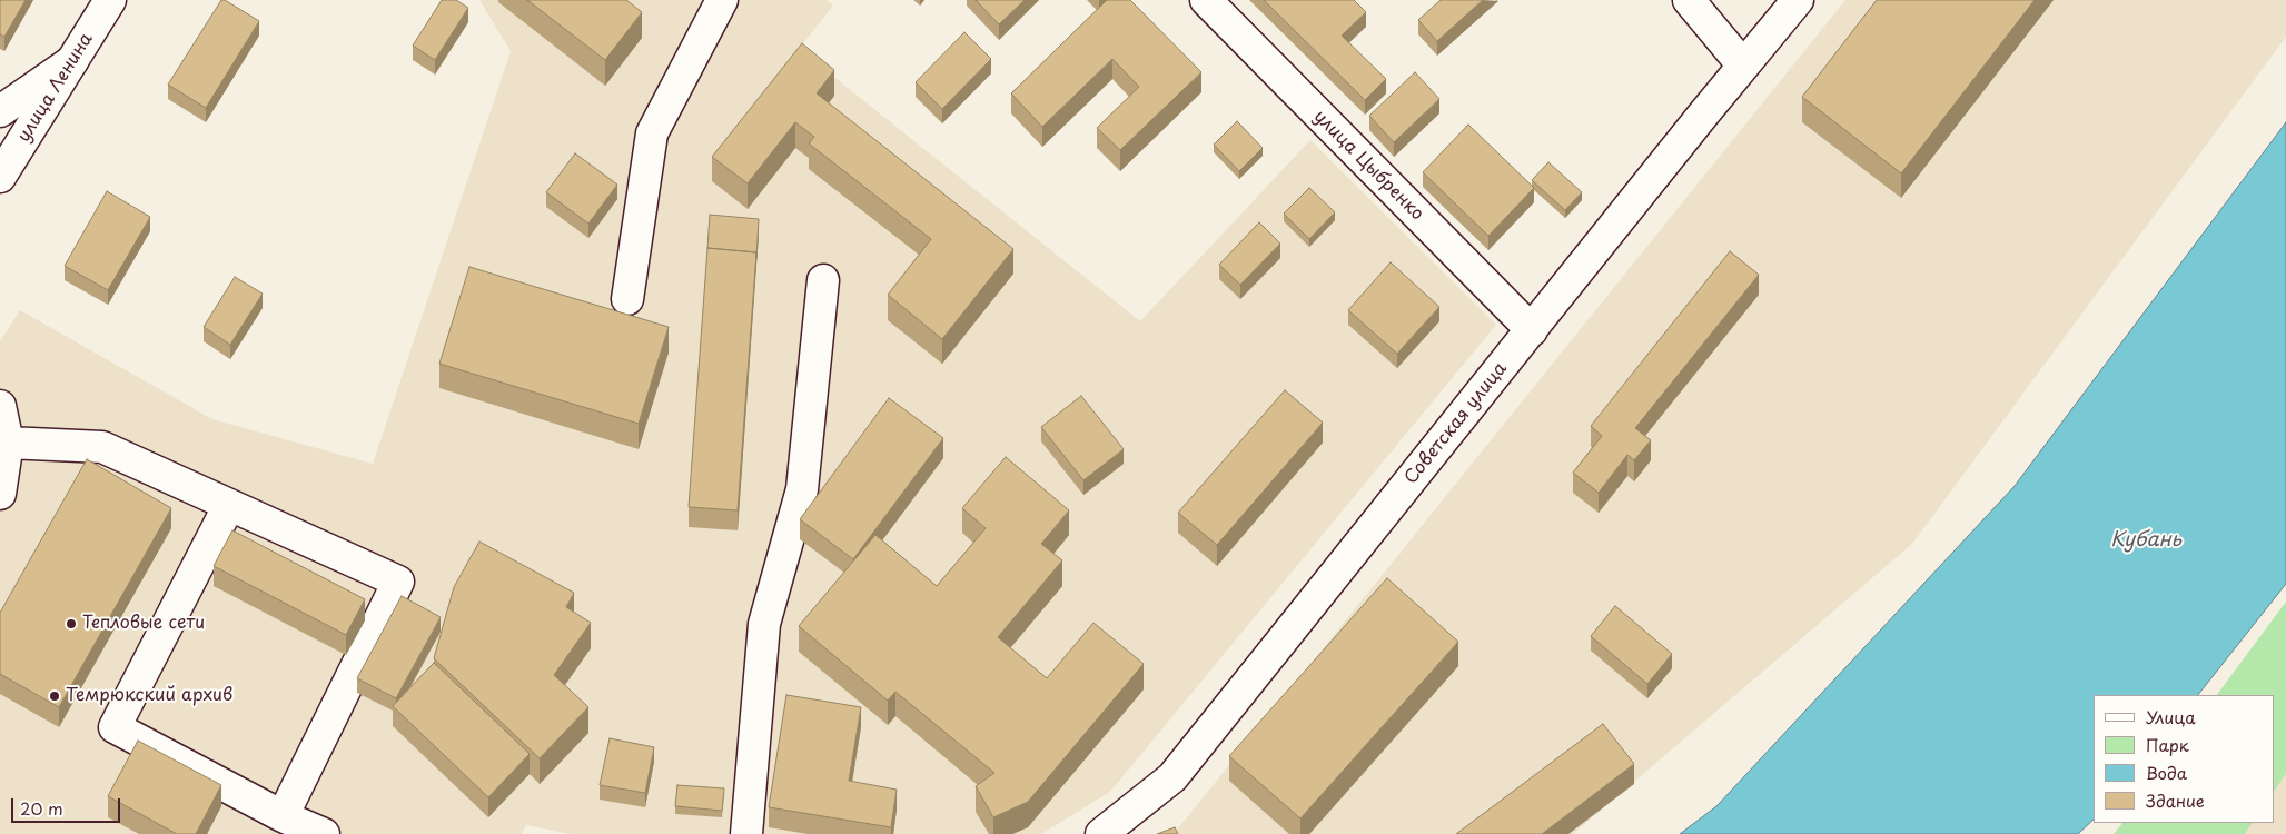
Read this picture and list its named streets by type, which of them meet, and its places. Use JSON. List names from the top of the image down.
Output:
{
  "streets": {
    "street": ["улица Ленина", "улица Цыбренко", "Советская улица"]
  },
  "crossings": [
    ["улица Цыбренко", "Советская улица"]
  ],
  "water": ["Кубань"],
  "places": ["Тепловые сети", "Темрюкский архив"],
  "legend": [
    "Улица",
    "Парк",
    "Вода",
    "Здание"
  ],
  "scale_bar": "20 m"
}
